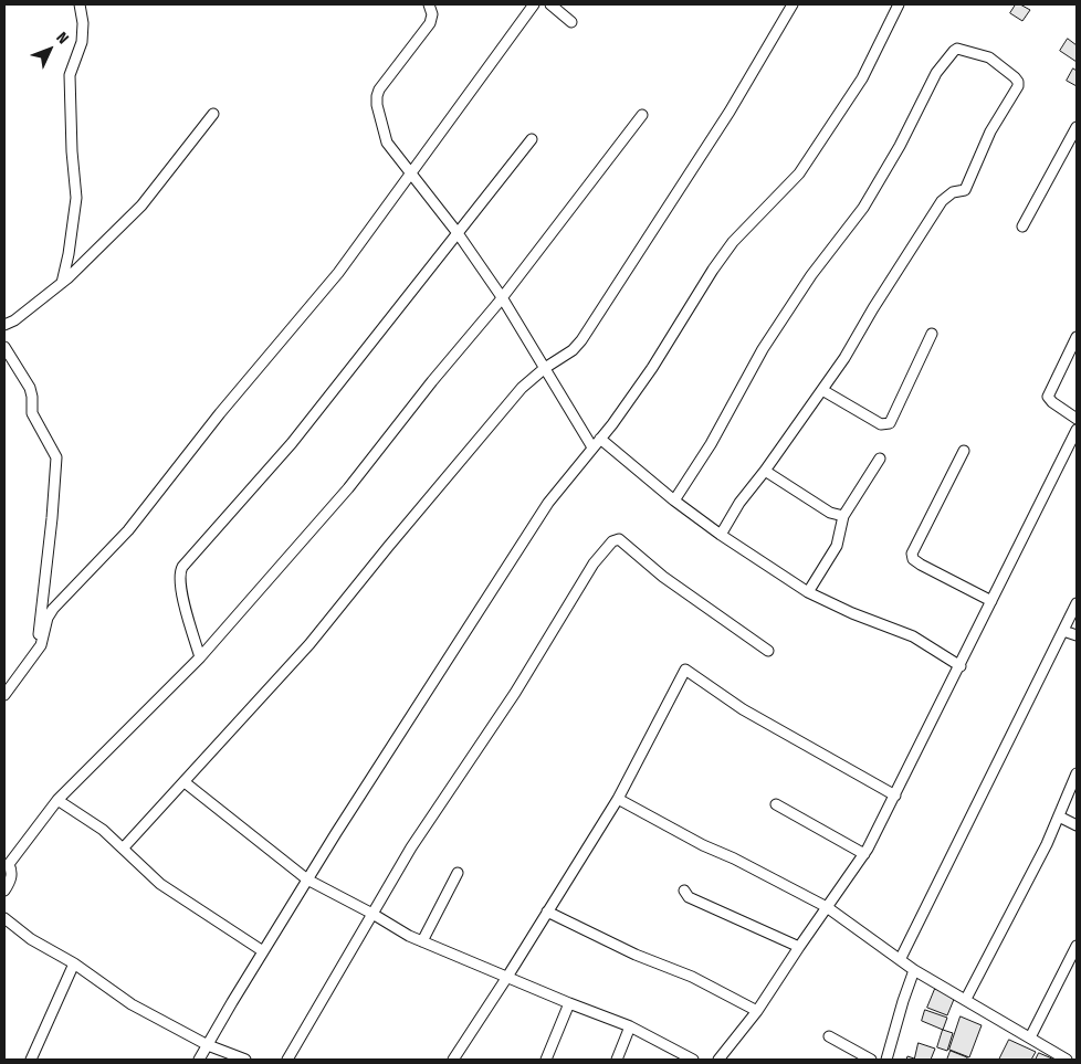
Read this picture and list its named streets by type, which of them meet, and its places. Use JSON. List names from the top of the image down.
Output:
{
  "north": "top right"
}
